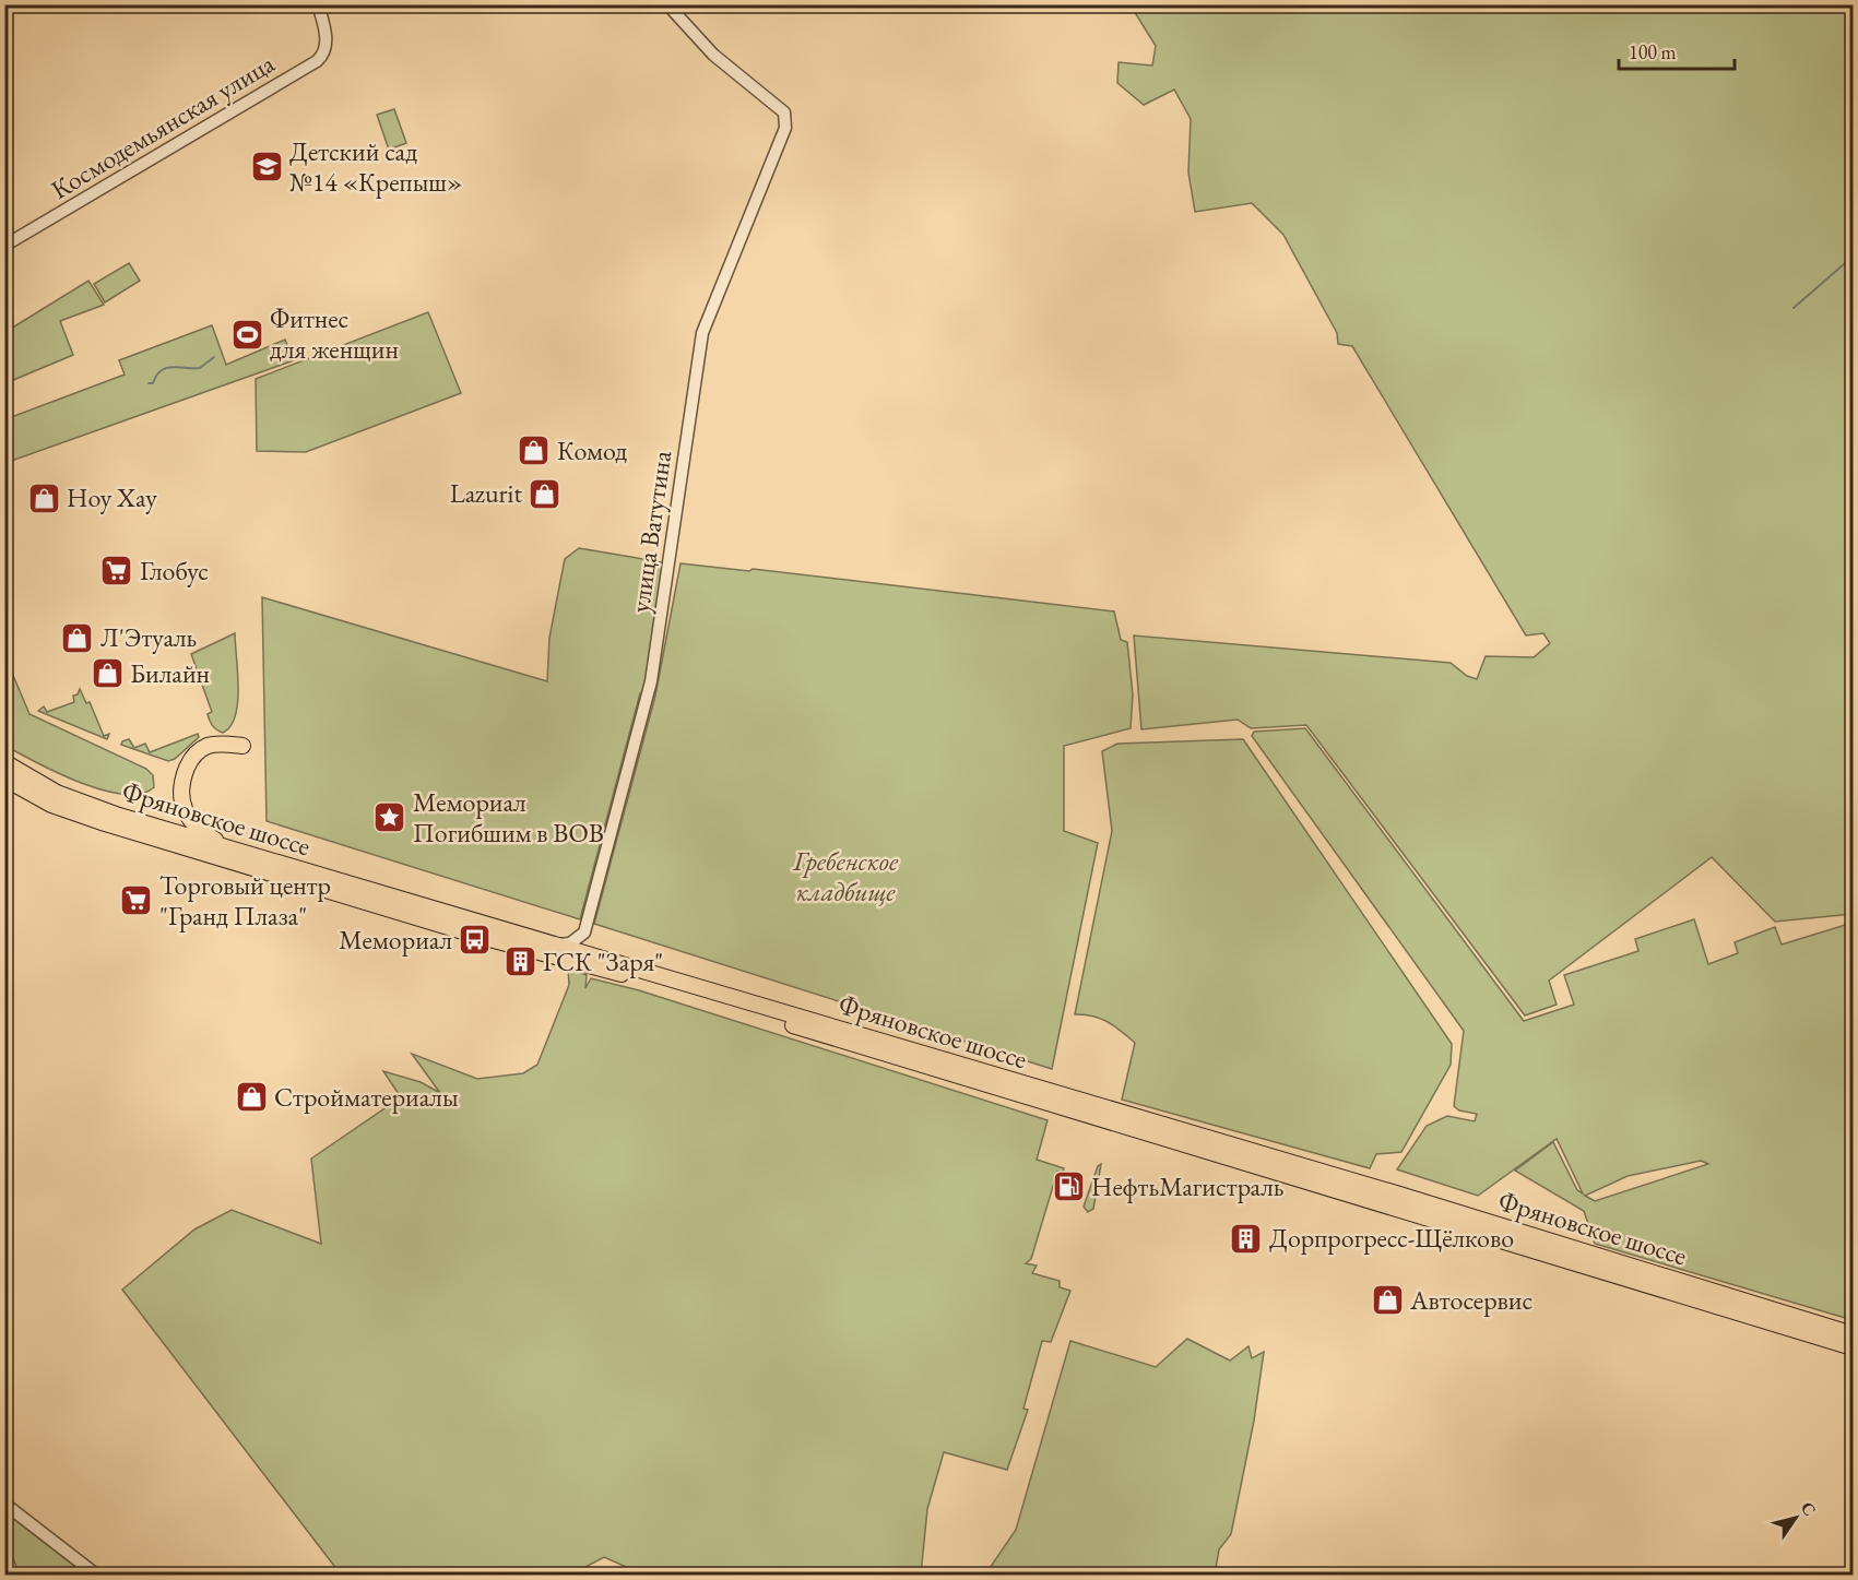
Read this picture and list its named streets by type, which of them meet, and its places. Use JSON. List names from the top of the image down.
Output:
{
  "streets": {
    "main road": ["Фряновское шоссе"],
    "street": ["Космодемьянская улица", "улица Ватутина"]
  },
  "parks": ["Гребенское кладбище"],
  "places": {
    "school or university": ["Детский сад №14 «Крепыш»"],
    "sports": ["Фитнес для женщин"],
    "shop": [
      "Комод",
      "Lazurit",
      "Ноу Хау",
      "Л'Этуаль",
      "Билайн",
      "Стройматериалы",
      "Автосервис"
    ],
    "supermarket": ["Глобус", "Торговый центр \"Гранд Плаза\""],
    "place": ["Мемориал Погибшим в ВОВ"],
    "bus stop": ["Мемориал"],
    "building": ["ГСК \"Заря\"", "Дорпрогресс-Щёлково"],
    "fuel station": ["НефтьМагистраль"]
  },
  "scale_bar": "100 m",
  "north": "top right"
}
